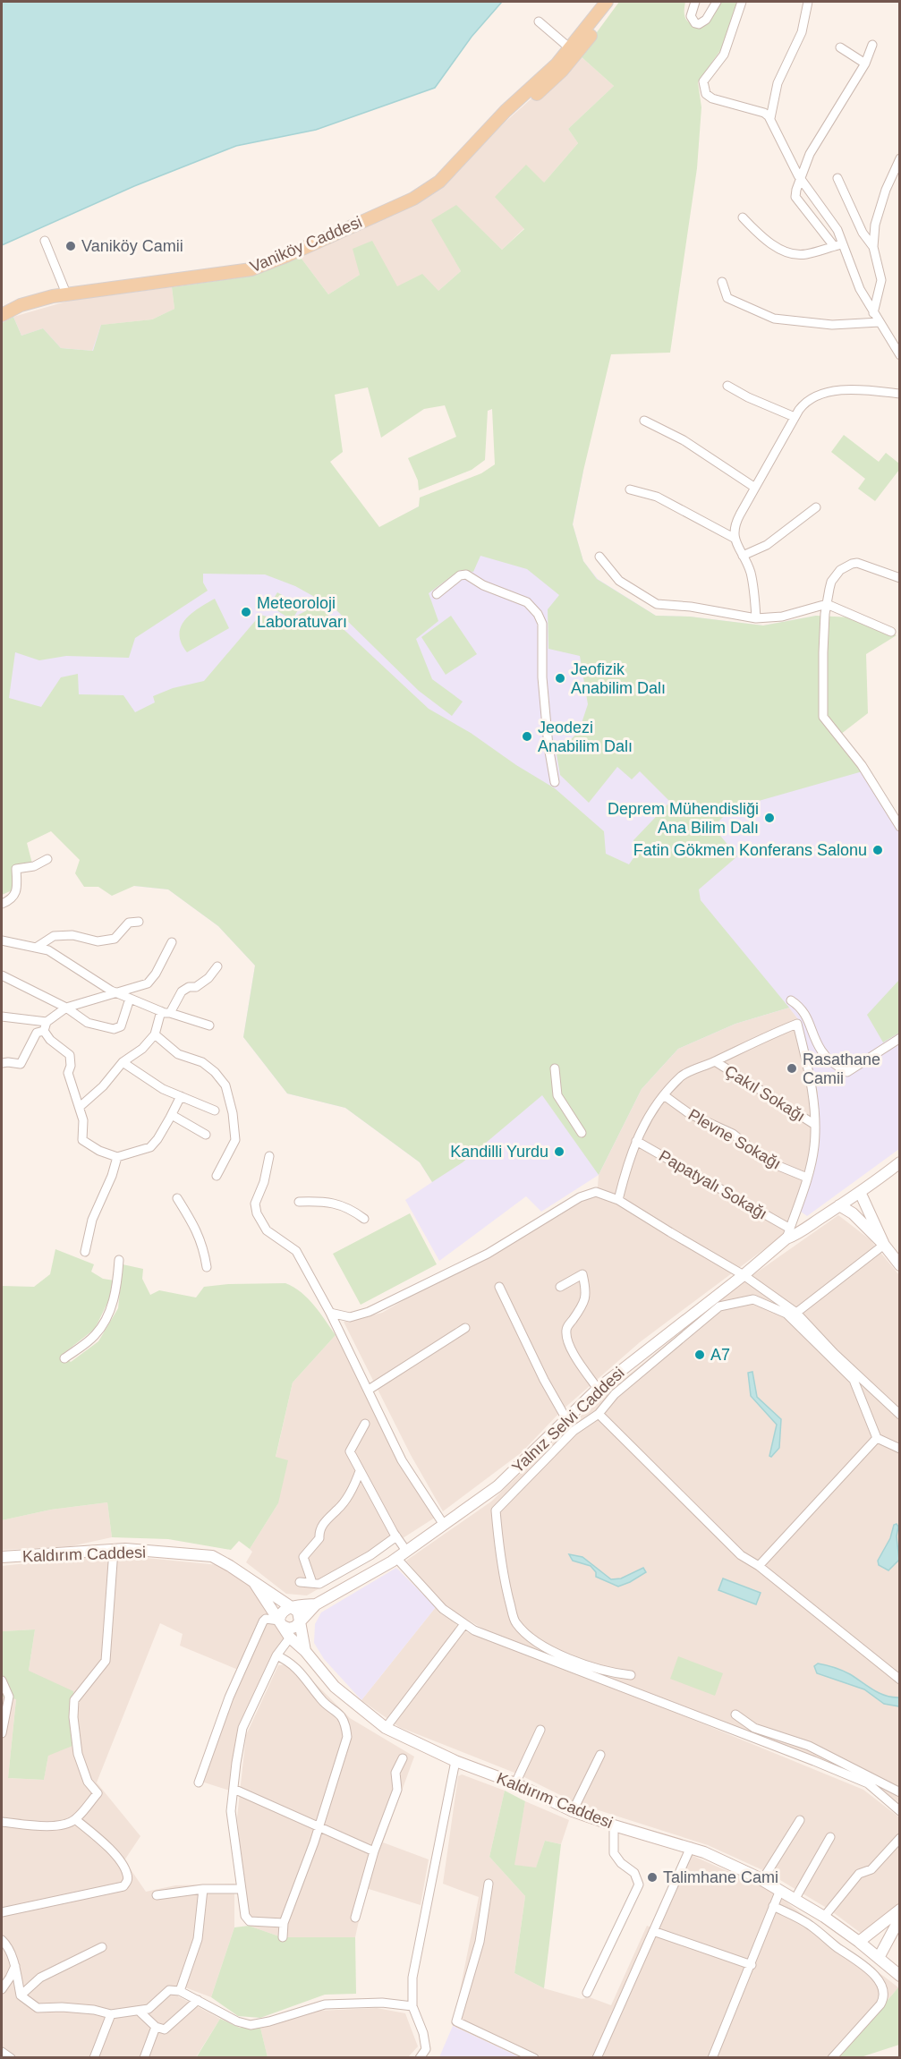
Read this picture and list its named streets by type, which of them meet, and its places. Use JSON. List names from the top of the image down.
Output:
{
  "streets": {
    "main road": ["Vaniköy Caddesi"],
    "street": [
      "Çakıl Sokağı",
      "Plevne Sokağı",
      "Papatyalı Sokağı",
      "Yalnız Selvi Caddesi",
      "Kaldırım Caddesi"
    ]
  },
  "crossings": [
    ["Papatyalı Sokağı", "Yalnız Selvi Caddesi"]
  ],
  "places": [
    "Vaniköy Camii",
    "Meteoroloji Laboratuvarı",
    "Jeofizik Anabilim Dalı",
    "Jeodezi Anabilim Dalı",
    "Deprem Mühendisliği Ana Bilim Dalı",
    "Fatin Gökmen Konferans Salonu",
    "Rasathane Camii",
    "Kandilli Yurdu",
    "A7",
    "Talimhane Cami"
  ]
}
